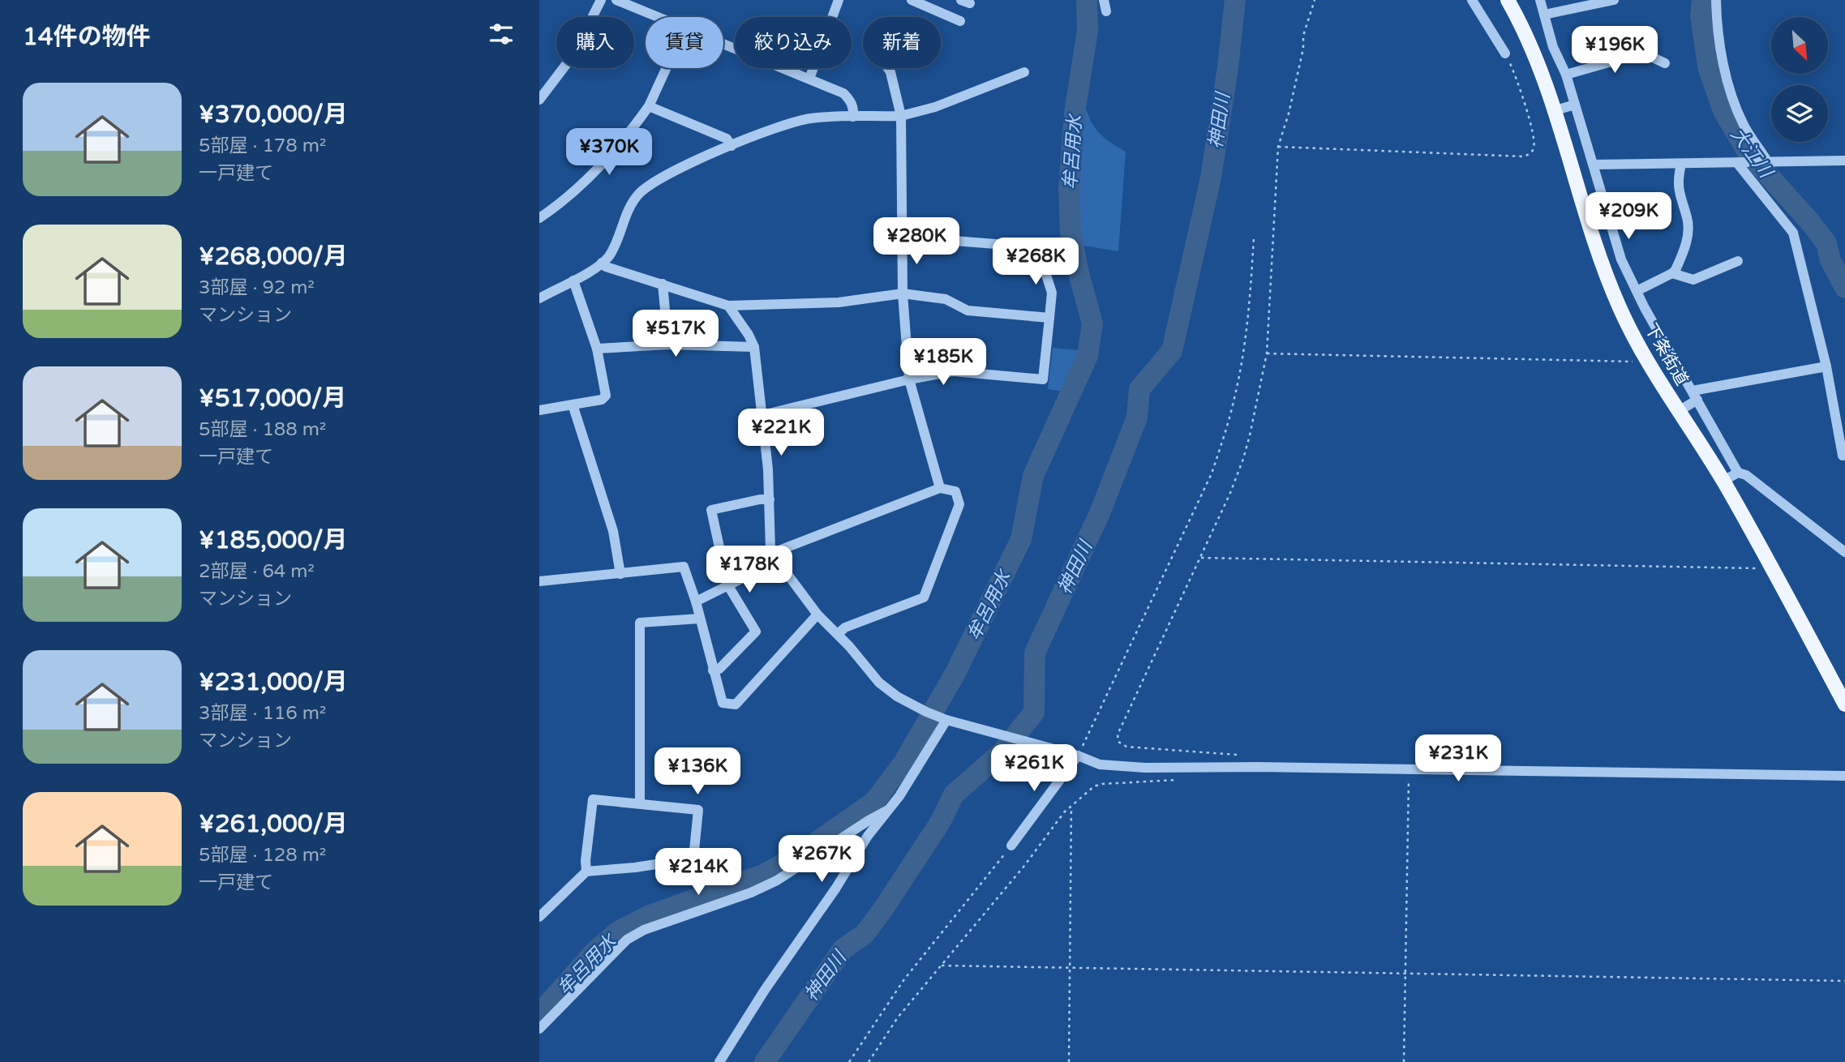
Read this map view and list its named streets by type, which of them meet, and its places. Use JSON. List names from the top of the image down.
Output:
{
  "streets": {
    "main road": ["下条街道"]
  },
  "water": ["神田川", "牟呂用水", "大江川"],
  "north": "bottom right",
  "page": {
    "heading": "14件の物件",
    "chip": [
      "購入",
      "賃貸",
      "絞り込み",
      "新着"
    ],
    "price": [
      "¥196K",
      "¥370K",
      "¥209K",
      "¥280K",
      "¥268K",
      "¥517K",
      "¥185K",
      "¥221K",
      "¥178K",
      "¥231K",
      "¥261K",
      "¥136K",
      "¥267K",
      "¥214K"
    ],
    "list": [
      {
        "name": "¥370,000/月",
        "note": "5部屋 · 178 m² · 一戸建て"
      },
      {
        "name": "¥268,000/月",
        "note": "3部屋 · 92 m² · マンション"
      },
      {
        "name": "¥517,000/月",
        "note": "5部屋 · 188 m² · 一戸建て"
      },
      {
        "name": "¥185,000/月",
        "note": "2部屋 · 64 m² · マンション"
      },
      {
        "name": "¥231,000/月",
        "note": "3部屋 · 116 m² · マンション"
      },
      {
        "name": "¥261,000/月",
        "note": "5部屋 · 128 m² · 一戸建て"
      }
    ]
  }
}
